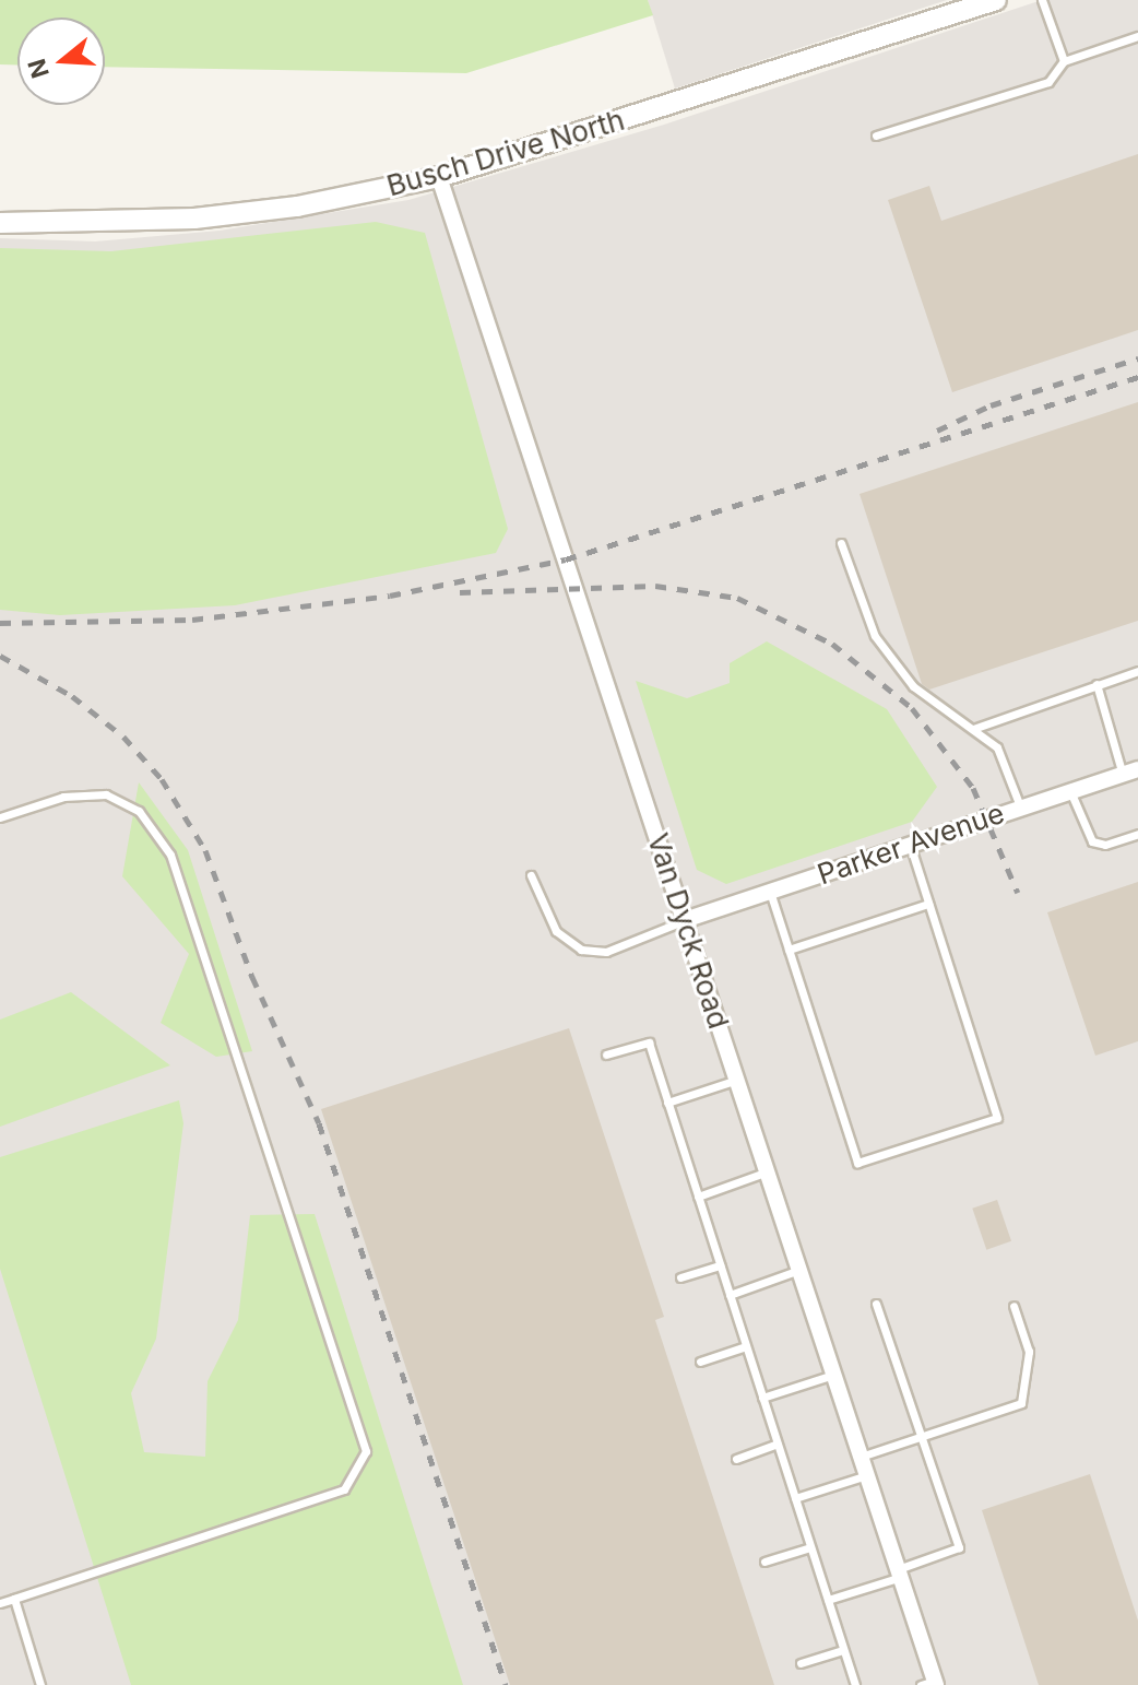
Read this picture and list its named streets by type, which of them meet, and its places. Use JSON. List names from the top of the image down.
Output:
{
  "streets": {
    "street": ["Busch Drive North", "Parker Avenue", "Van Dyck Road"]
  },
  "crossings": [
    ["Busch Drive North", "Van Dyck Road"],
    ["Parker Avenue", "Van Dyck Road"]
  ],
  "north": "left"
}
